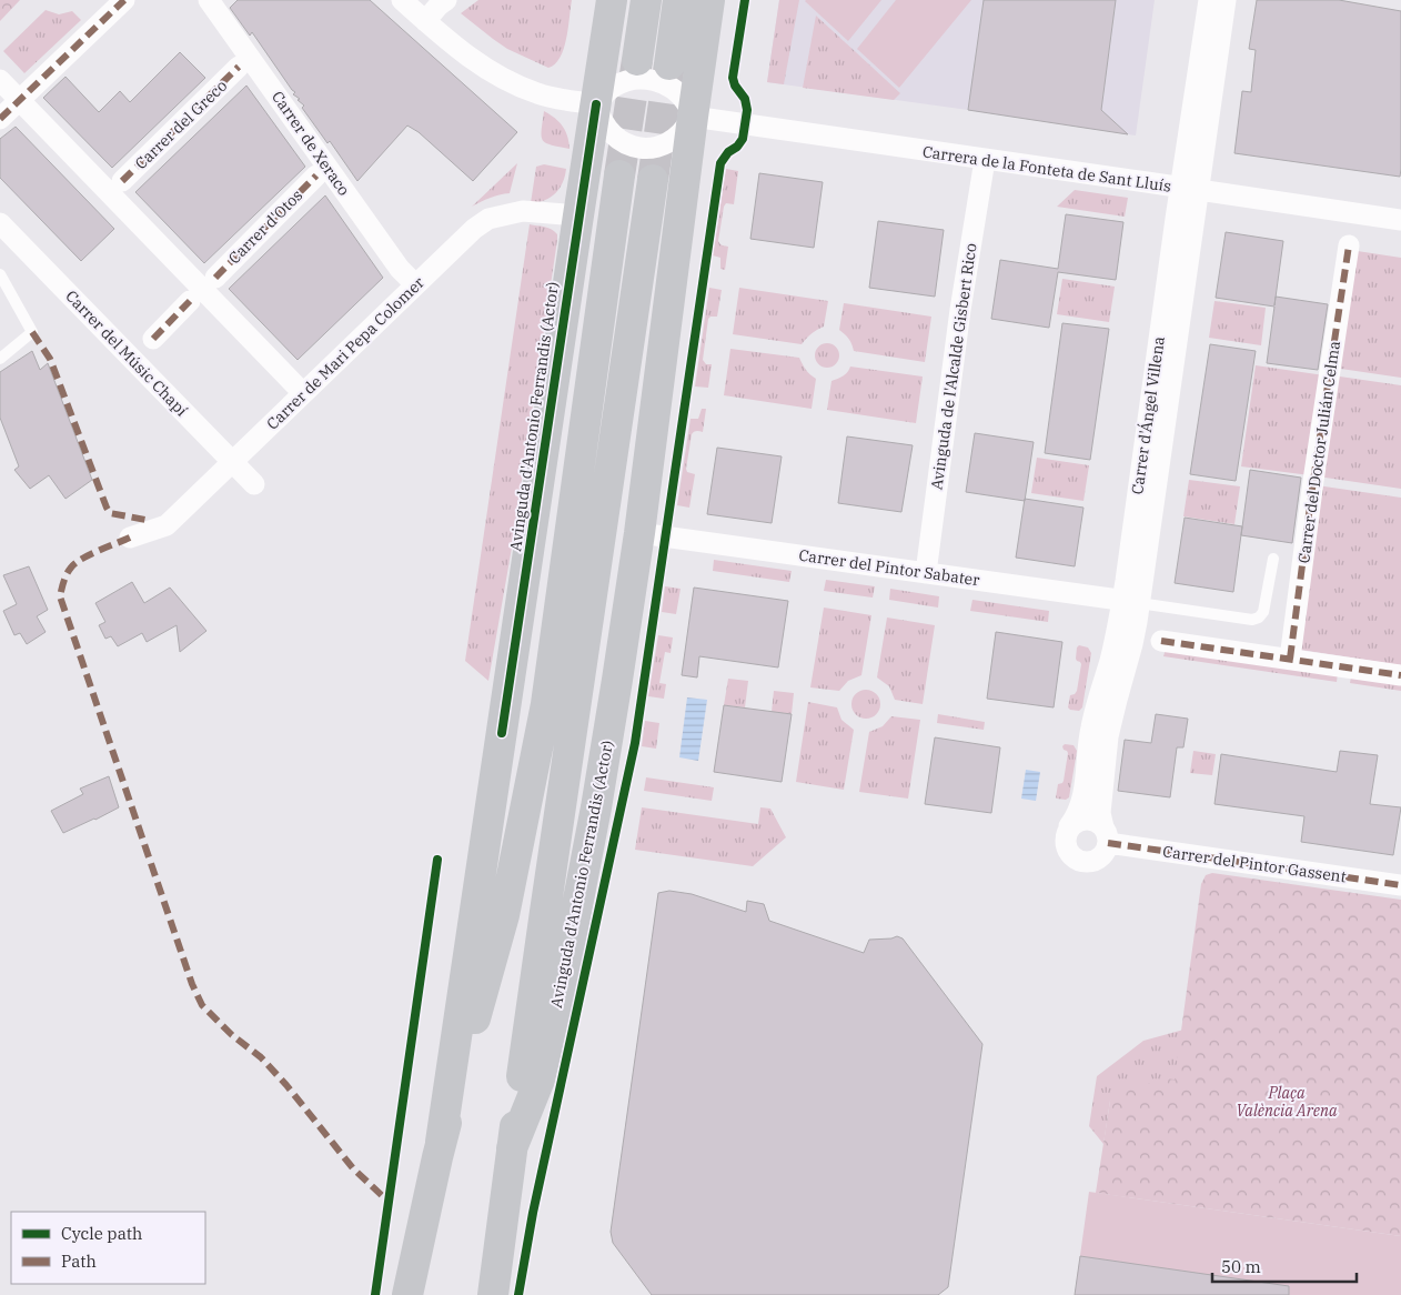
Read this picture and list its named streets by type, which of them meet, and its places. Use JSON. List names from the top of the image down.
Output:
{
  "streets": {
    "main road": ["Avinguda d'Antonio Ferrandis (Actor)"],
    "street": [
      "Carrer del Greco",
      "Carrer de Xeraco",
      "Carrera de la Fonteta de Sant Lluís",
      "Carrer d'Otos",
      "Carrer del Músic Chapí",
      "Carrer de Mari Pepa Colomer",
      "Avinguda de l'Alcalde Gisbert Rico",
      "Carrer d'Ángel Villena",
      "Carrer del Doctor Julián Celma",
      "Carrer del Pintor Sabater",
      "Carrer del Pintor Gassent"
    ]
  },
  "crossings": [
    ["Carrer de Xeraco", "Carrer de Mari Pepa Colomer"],
    ["Carrera de la Fonteta de Sant Lluís", "Avinguda de l'Alcalde Gisbert Rico"],
    ["Carrera de la Fonteta de Sant Lluís", "Carrer d'Ángel Villena"],
    ["Carrera de la Fonteta de Sant Lluís", "Avinguda d'Antonio Ferrandis (Actor)"],
    ["Carrer del Músic Chapí", "Carrer de Mari Pepa Colomer"],
    ["Carrer de Mari Pepa Colomer", "Avinguda d'Antonio Ferrandis (Actor)"],
    ["Avinguda de l'Alcalde Gisbert Rico", "Carrer del Pintor Sabater"],
    ["Carrer d'Ángel Villena", "Carrer del Pintor Sabater"],
    ["Carrer d'Ángel Villena", "Carrer del Pintor Gassent"],
    ["Avinguda d'Antonio Ferrandis (Actor)", "Carrer del Pintor Sabater"]
  ],
  "parks": ["Plaça València Arena"],
  "legend": ["Cycle path", "Path"],
  "scale_bar": "50 m"
}
